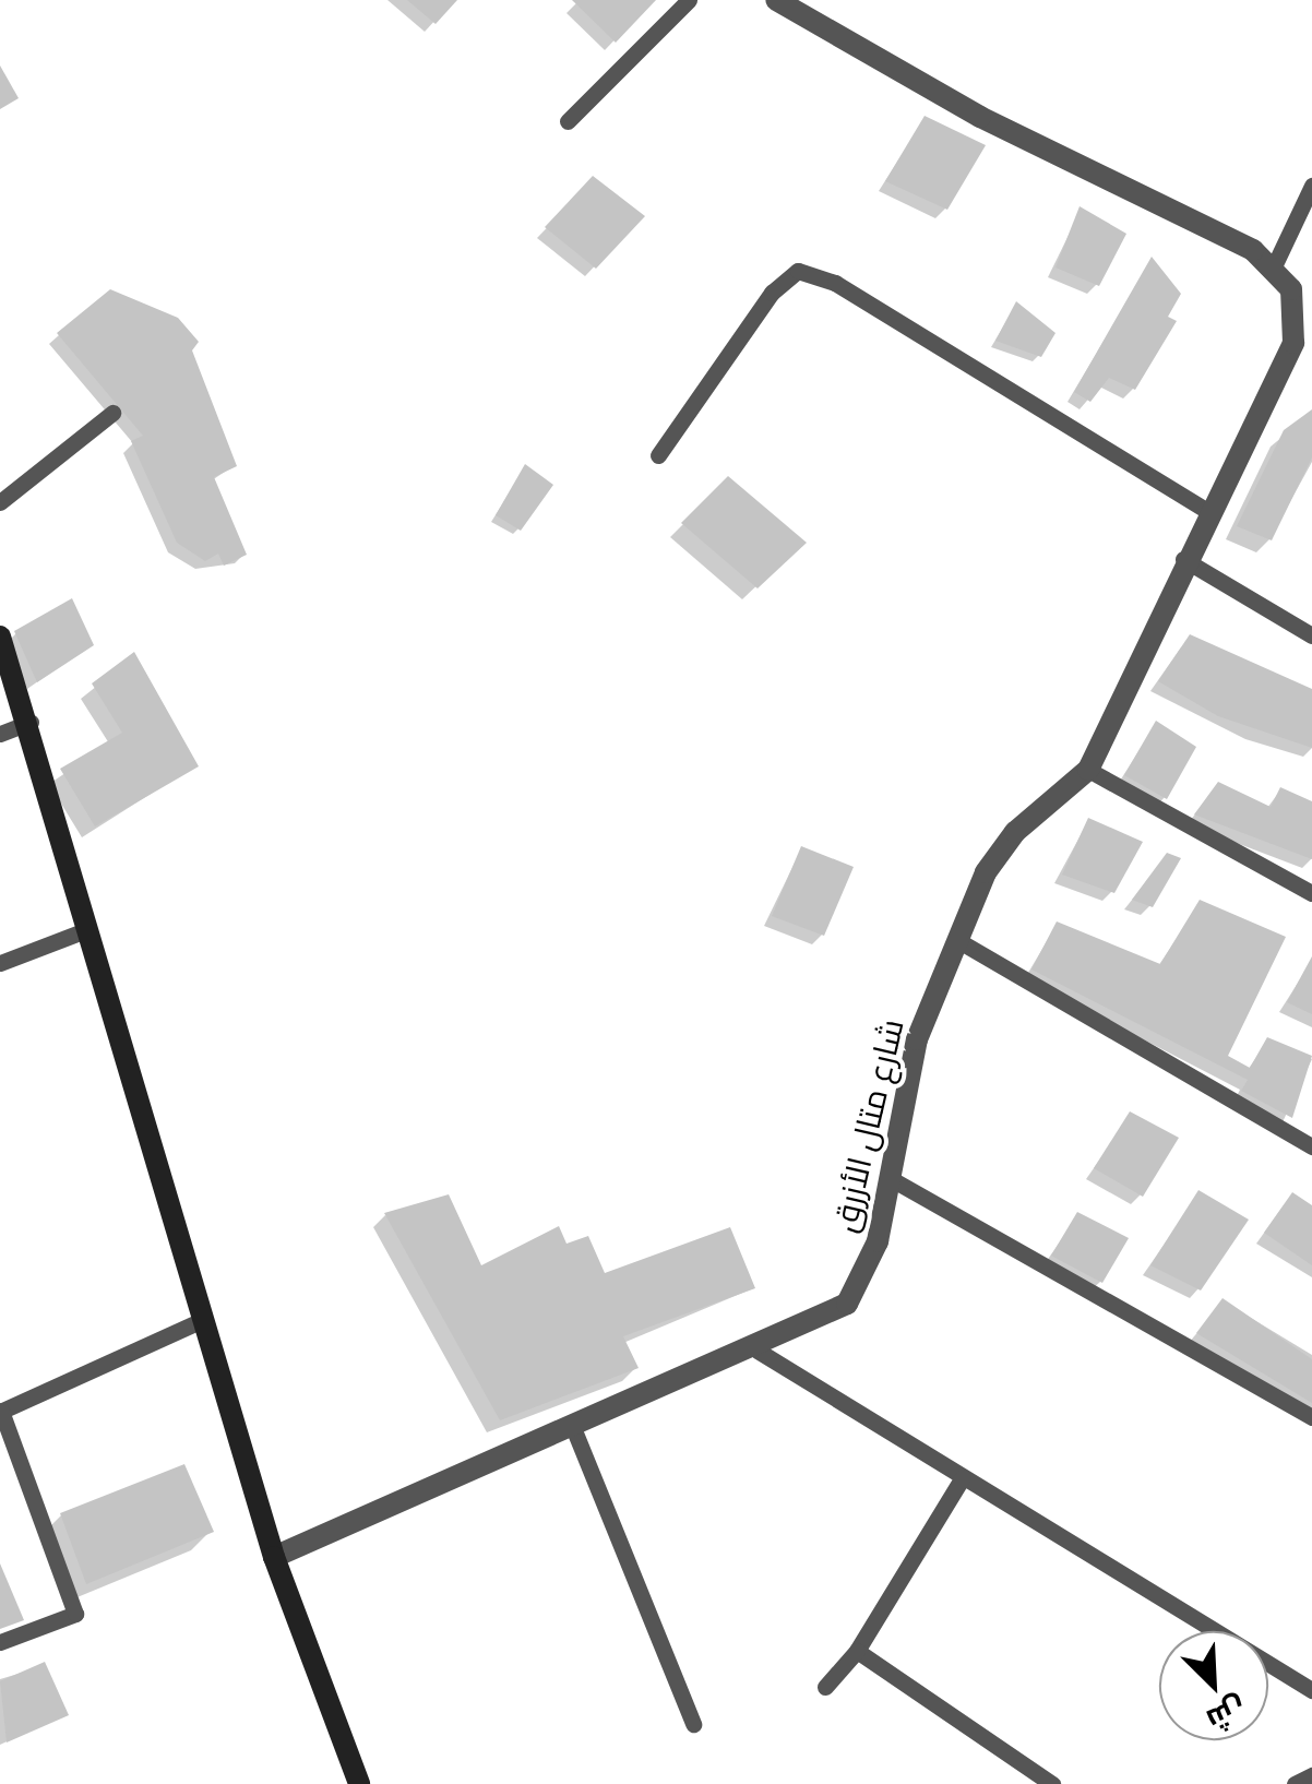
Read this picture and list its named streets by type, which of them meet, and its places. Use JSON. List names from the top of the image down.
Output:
{
  "streets": {
    "street": ["شارع متال الأزرق"]
  },
  "north": "bottom right"
}
